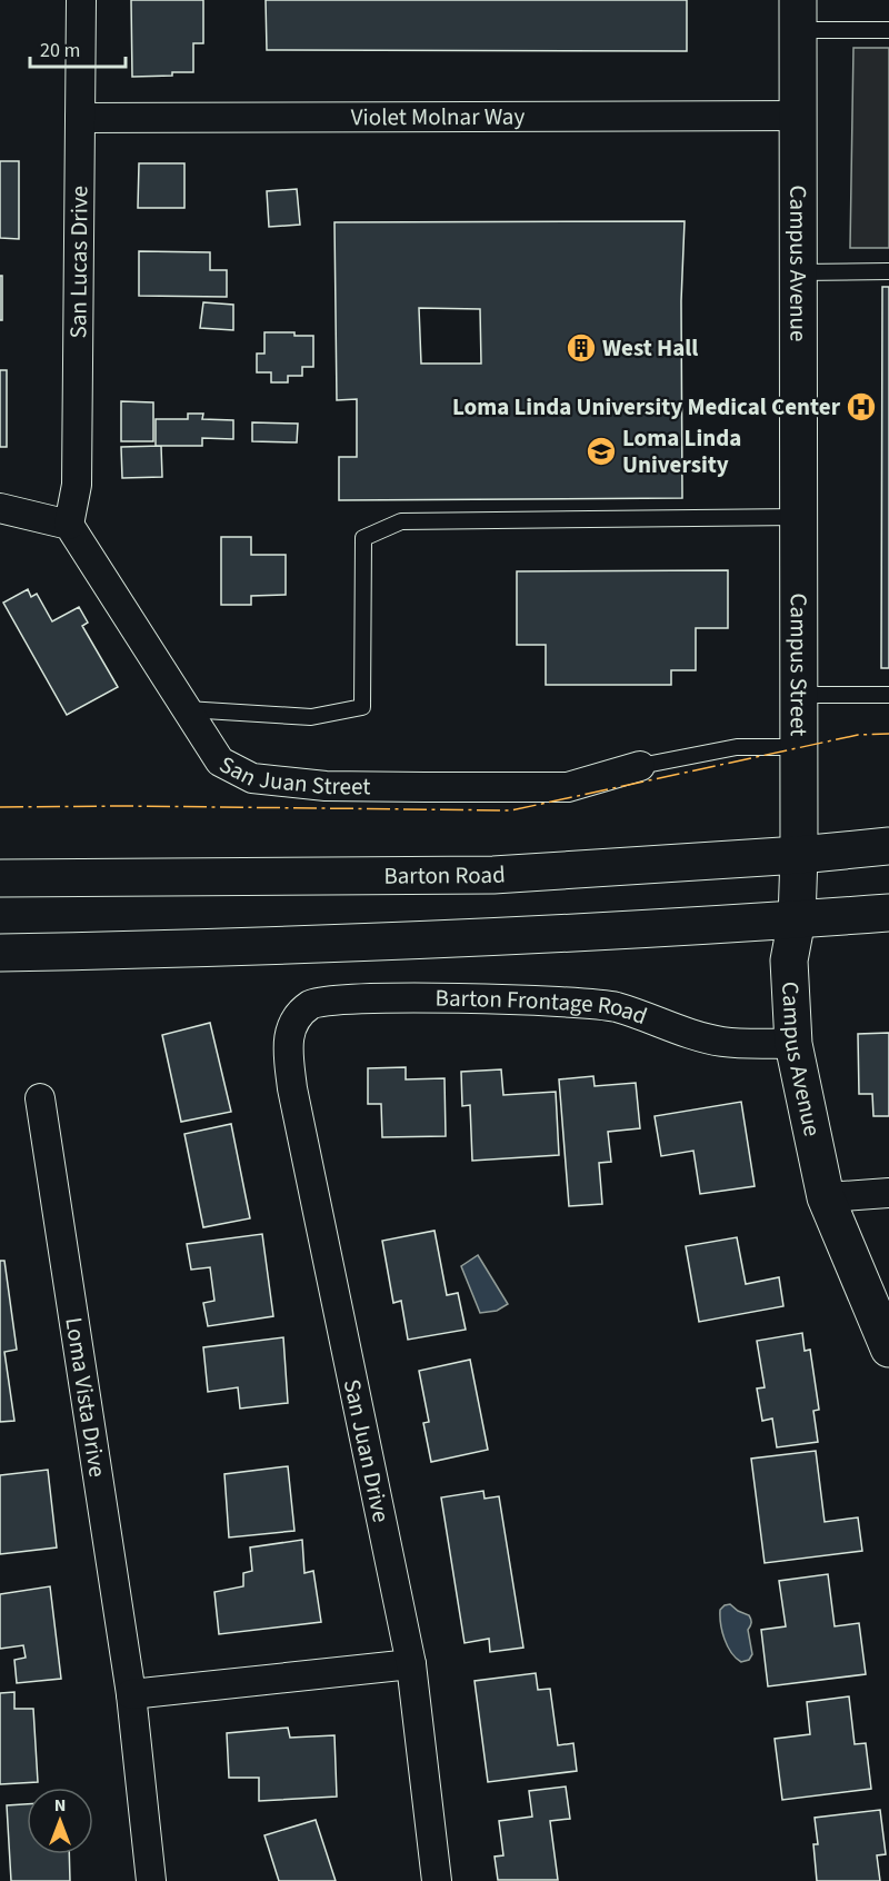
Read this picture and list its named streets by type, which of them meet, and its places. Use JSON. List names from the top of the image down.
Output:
{
  "streets": {
    "main road": ["Campus Avenue", "Campus Street", "Barton Road"],
    "street": [
      "Violet Molnar Way",
      "San Lucas Drive",
      "San Juan Street",
      "Barton Frontage Road",
      "Loma Vista Drive",
      "San Juan Drive"
    ]
  },
  "crossings": [
    ["Violet Molnar Way", "San Lucas Drive"],
    ["Violet Molnar Way", "Campus Avenue"],
    ["San Lucas Drive", "San Juan Street"],
    ["Campus Avenue", "Campus Street"],
    ["Campus Avenue", "Barton Frontage Road"],
    ["Campus Street", "Barton Road"],
    ["Barton Frontage Road", "San Juan Drive"]
  ],
  "places": {
    "building": ["West Hall"],
    "hospital": ["Loma Linda University Medical Center"],
    "school or university": ["Loma Linda University"]
  },
  "scale_bar": "20 m",
  "north": "top"
}
